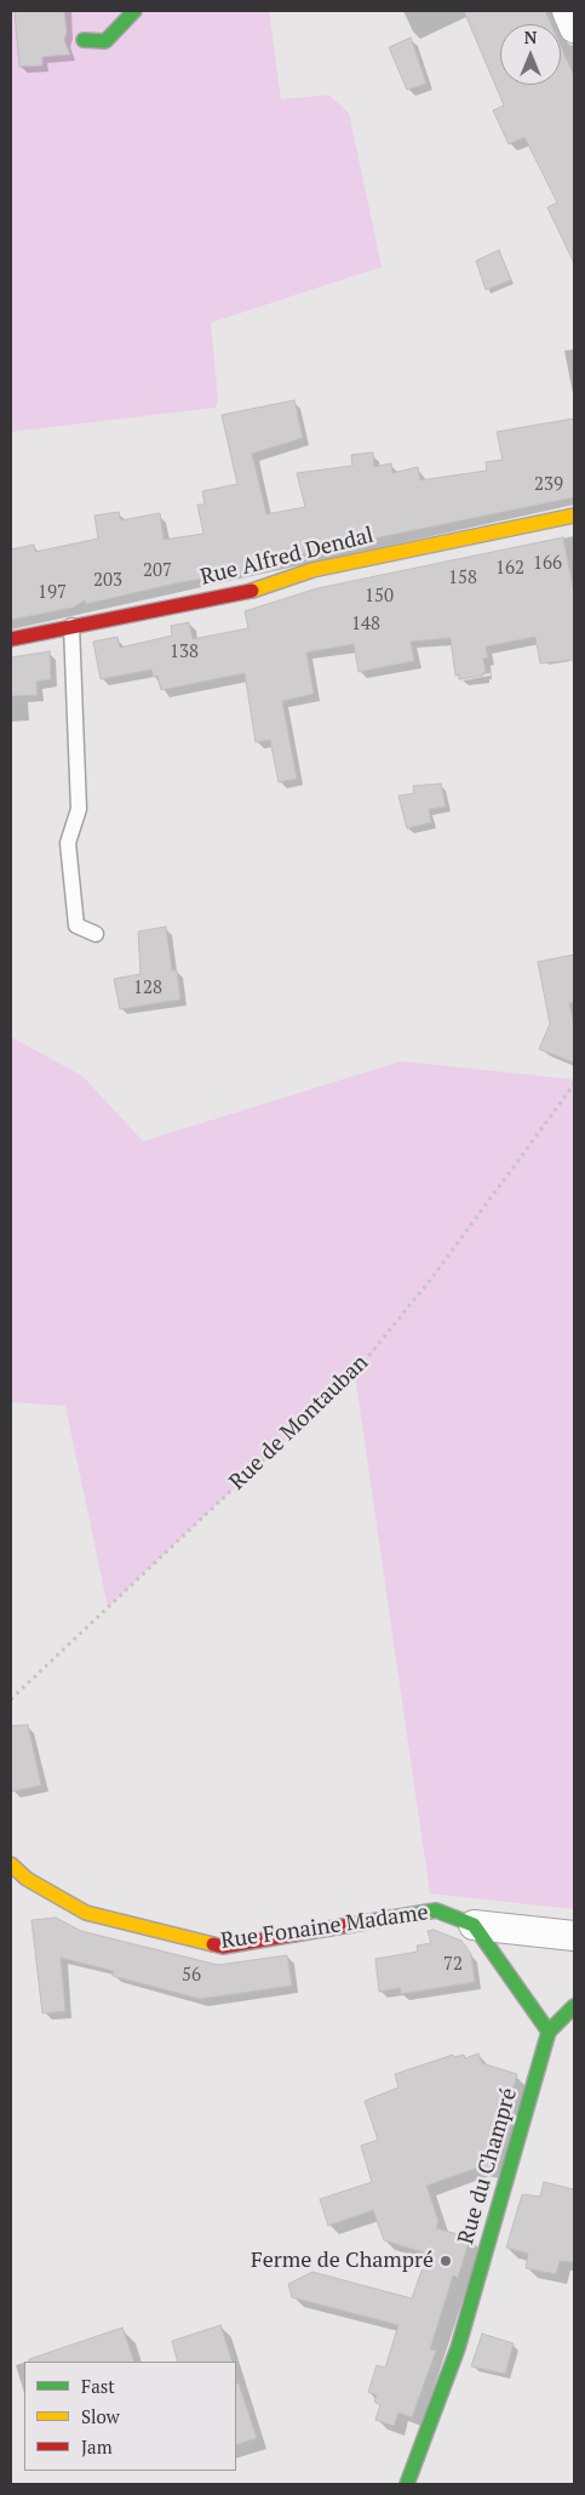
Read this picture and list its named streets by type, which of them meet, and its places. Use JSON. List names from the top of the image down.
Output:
{
  "streets": {
    "street": ["Rue Alfred Dendal", "Rue Fonaine Madame", "Rue du Champré"],
    "path": ["Rue de Montauban"]
  },
  "places": ["Ferme de Champré"],
  "house_numbers": [
    "239",
    "166",
    "162",
    "207",
    "158",
    "203",
    "197",
    "150",
    "148",
    "138",
    "128",
    "72",
    "56"
  ],
  "legend": ["Fast", "Slow", "Jam"],
  "north": "top"
}
